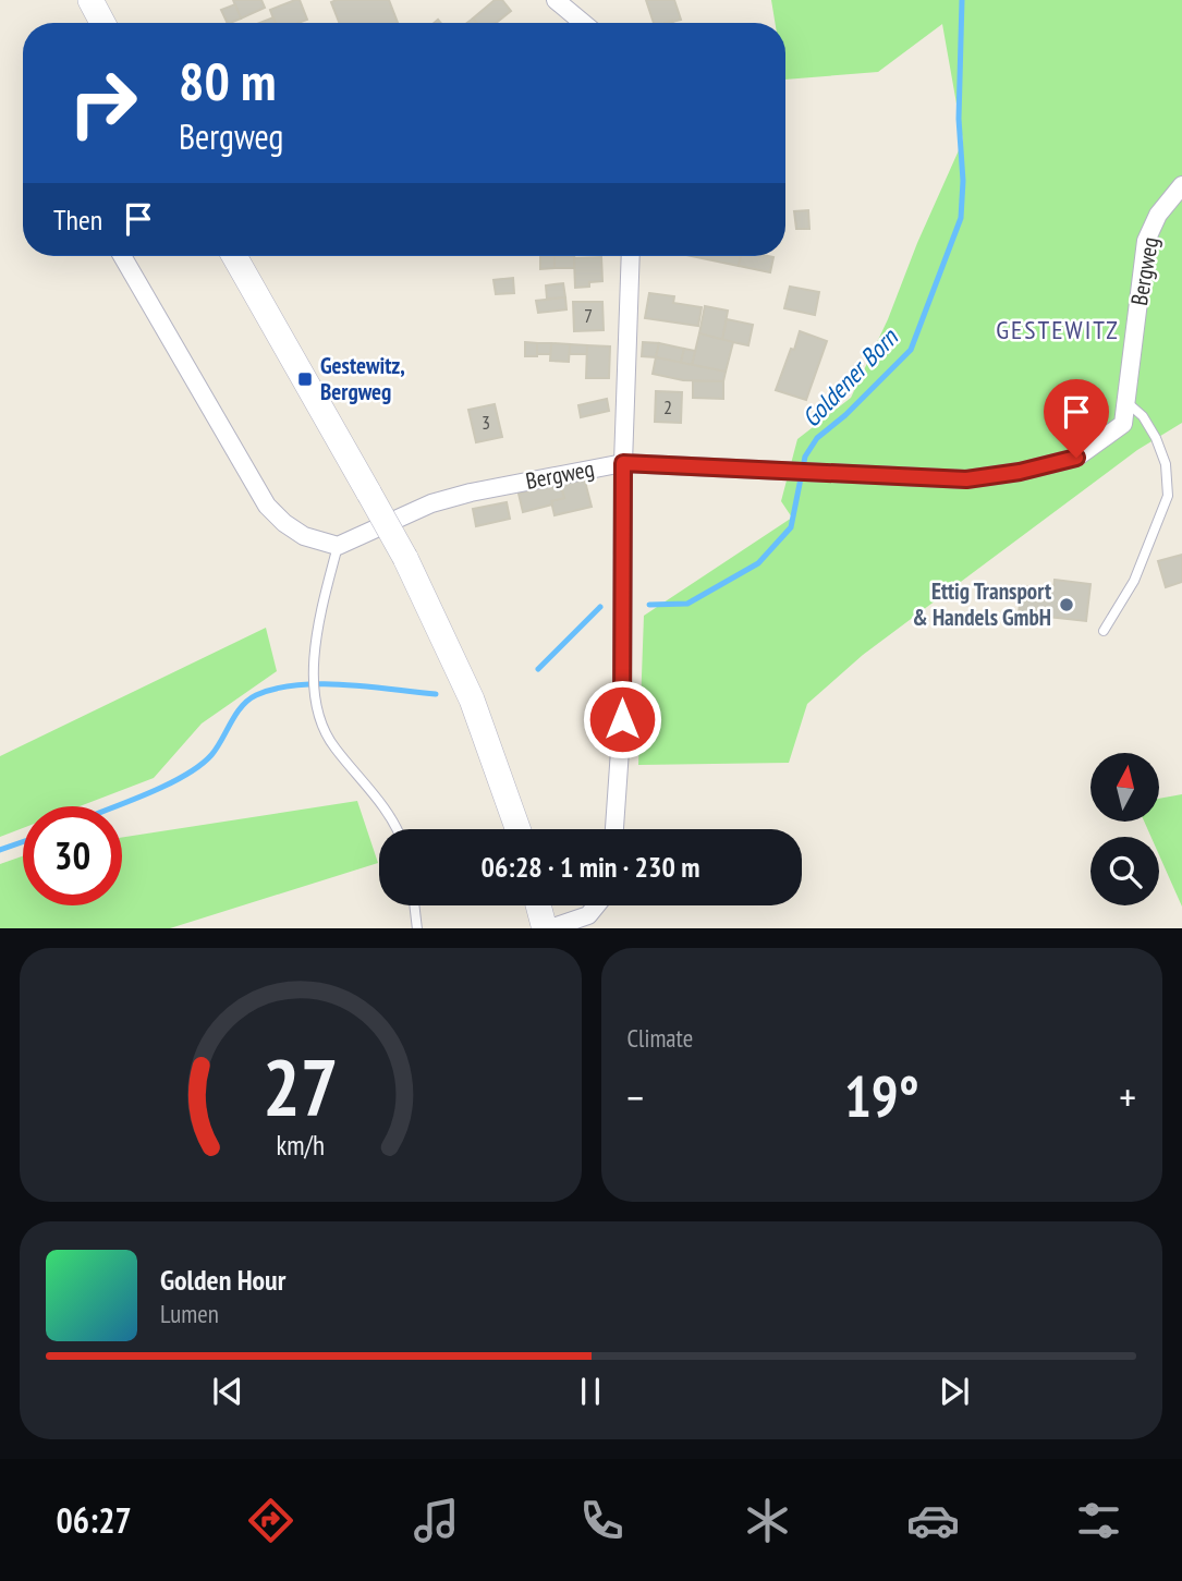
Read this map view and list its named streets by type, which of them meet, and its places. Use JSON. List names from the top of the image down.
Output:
{
  "streets": {
    "street": ["Bergweg"]
  },
  "districts": ["GESTEWITZ"],
  "water": ["Goldener Born"],
  "places": {
    "transit": ["Gestewitz, Bergweg"],
    "other": ["Ettig Transport & Handels GmbH"]
  },
  "house_numbers": ["7", "2", "3"],
  "north": "top",
  "page": {
    "turn": ["80 m", "Bergweg"],
    "then": "Then",
    "limit": "30",
    "trip": "06:28 · 1 min · 230 m",
    "tile": "Climate",
    "heat": ["−", "19°", "+"],
    "song": ["Golden Hour", "Lumen"],
    "tabs": "06:27",
    "gauge": ["27", "km/h"]
  }
}
